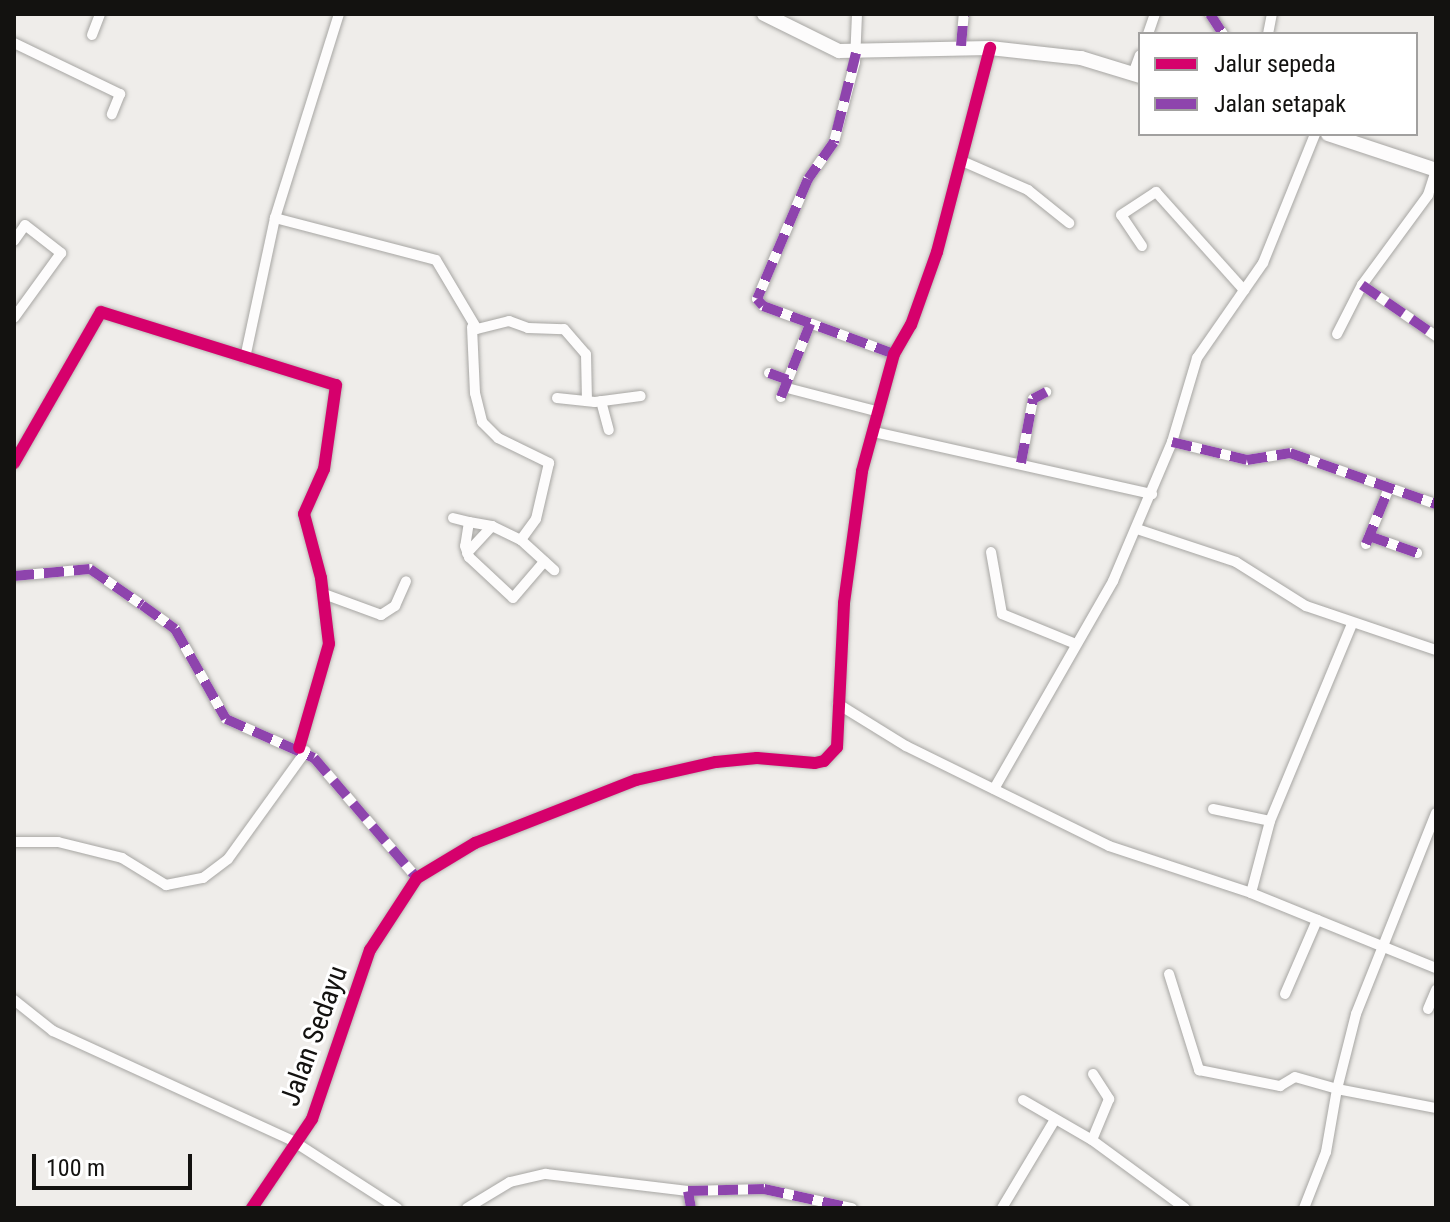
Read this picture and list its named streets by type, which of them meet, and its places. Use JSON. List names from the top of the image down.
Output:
{
  "streets": {
    "street": ["Jalan Sedayu"]
  },
  "legend": ["Jalur sepeda", "Jalan setapak"],
  "scale_bar": "100 m"
}
